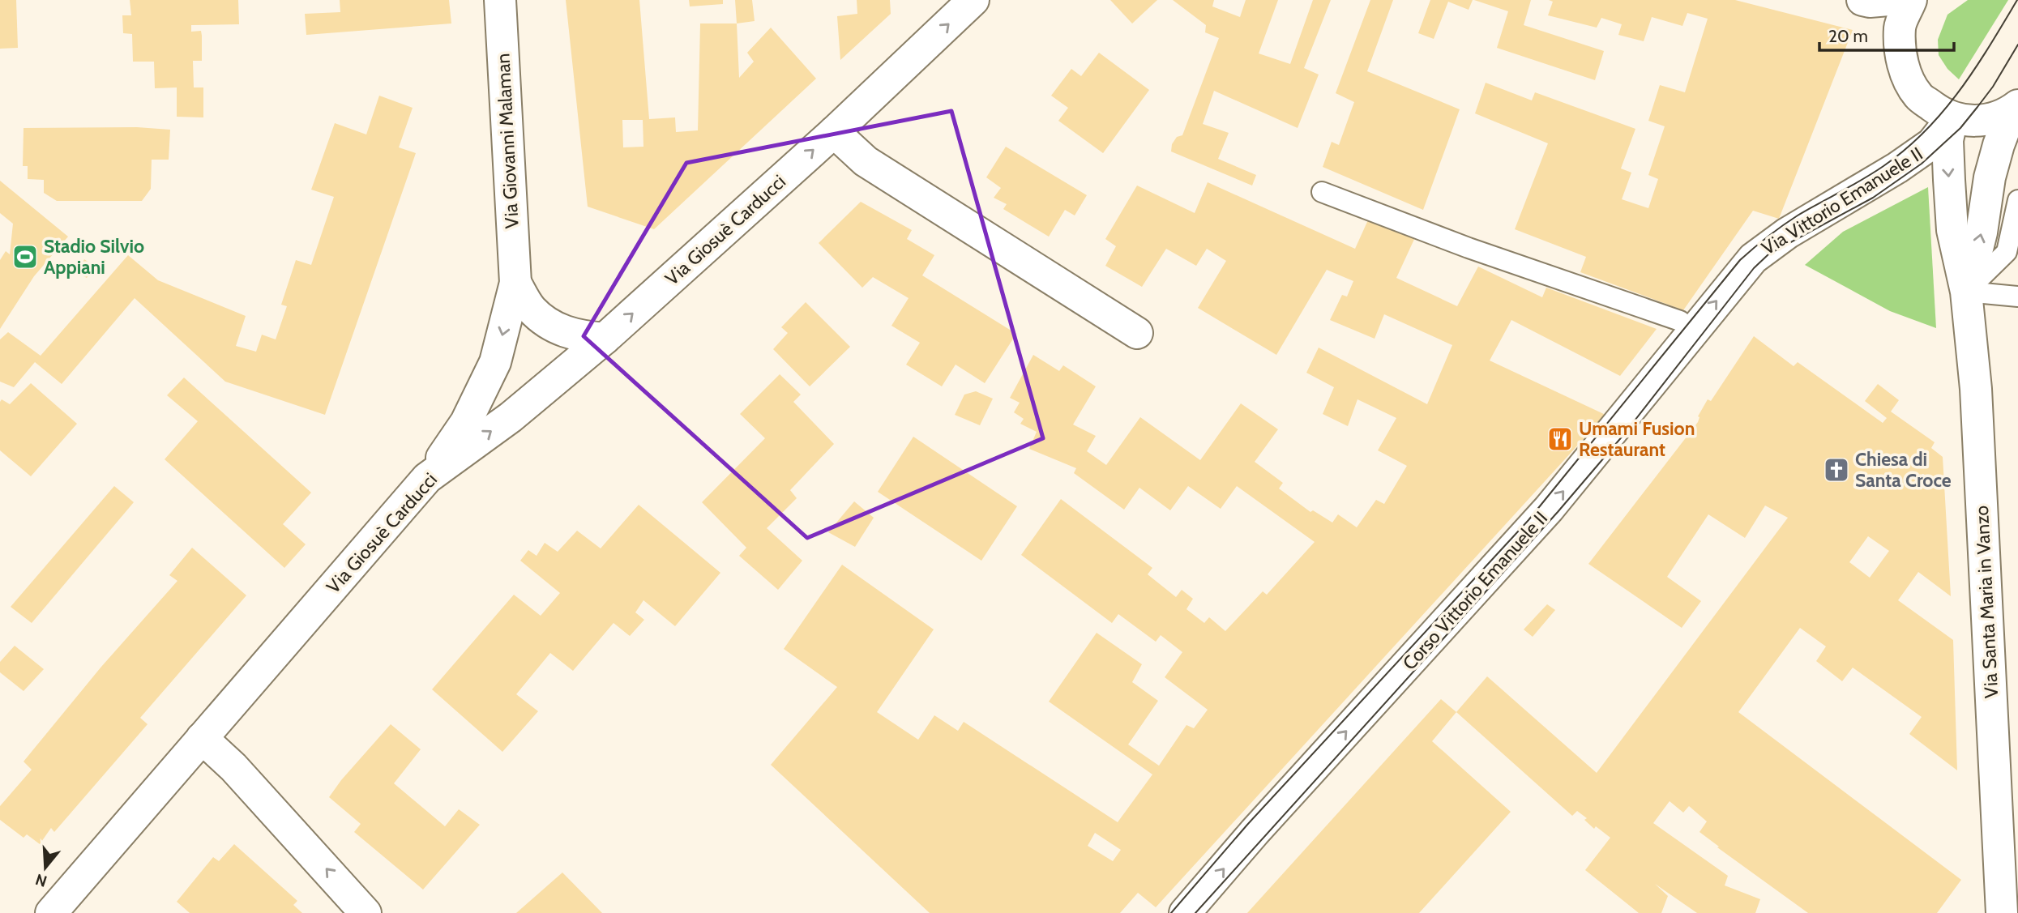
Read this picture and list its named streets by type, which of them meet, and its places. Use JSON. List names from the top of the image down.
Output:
{
  "streets": {
    "street": [
      "Via Giovanni Malaman",
      "Via Vittorio Emanuele II",
      "Via Giosuè Carducci",
      "Corso Vittorio Emanuele II",
      "Via Santa Maria in Vanzo"
    ]
  },
  "crossings": [
    ["Via Giovanni Malaman", "Via Giosuè Carducci"],
    ["Via Vittorio Emanuele II", "Corso Vittorio Emanuele II"],
    ["Via Vittorio Emanuele II", "Via Santa Maria in Vanzo"]
  ],
  "one_way": ["Via Giovanni Malaman", "Via Giosuè Carducci", "Corso Vittorio Emanuele II"],
  "places": {
    "sports": ["Stadio Silvio Appiani"],
    "restaurant": ["Umami Fusion Restaurant"],
    "church": ["Chiesa di Santa Croce"]
  },
  "scale_bar": "20 m",
  "north": "bottom"
}
